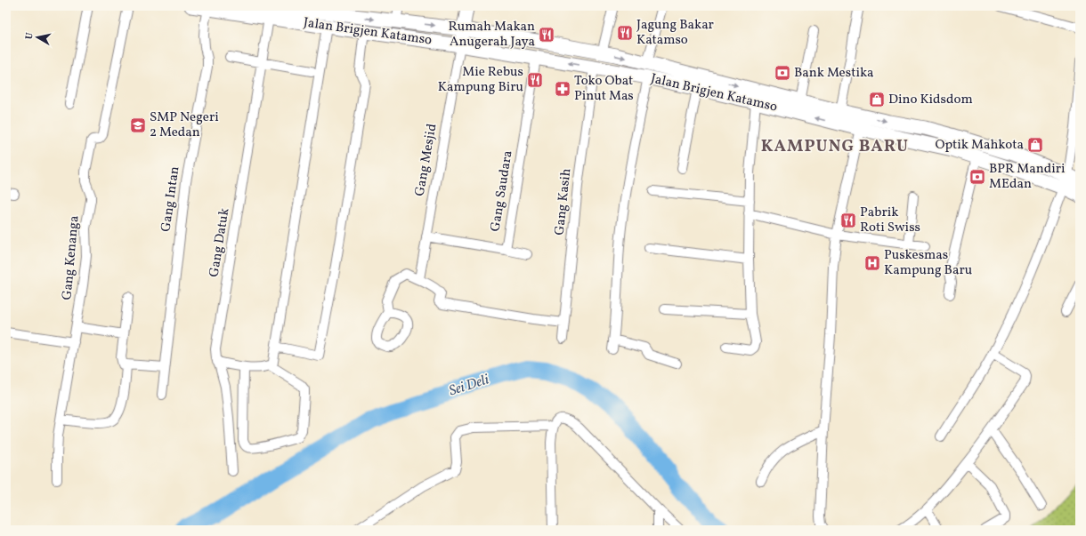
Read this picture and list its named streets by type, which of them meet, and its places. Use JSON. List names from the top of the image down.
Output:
{
  "streets": {
    "main road": ["Jalan Brigjen Katamso"],
    "street": [
      "Gang Mesjid",
      "Gang Saudara",
      "Gang Intan",
      "Gang Kasih",
      "Gang Datuk",
      "Gang Kenanga"
    ]
  },
  "crossings": [
    ["Jalan Brigjen Katamso", "Gang Mesjid"],
    ["Jalan Brigjen Katamso", "Gang Saudara"],
    ["Jalan Brigjen Katamso", "Gang Intan"],
    ["Jalan Brigjen Katamso", "Gang Kasih"],
    ["Jalan Brigjen Katamso", "Gang Datuk"],
    ["Gang Mesjid", "Gang Saudara"]
  ],
  "districts": ["KAMPUNG BARU"],
  "water": ["Sei Deli"],
  "places": {
    "restaurant": [
      "Jagung Bakar Katamso",
      "Rumah Makan Anugerah Jaya",
      "Mie Rebus Kampung Biru",
      "Pabrik Roti Swiss"
    ],
    "bank": ["Bank Mestika", "BPR Mandiri MEdan"],
    "pharmacy": ["Toko Obat Pinut Mas"],
    "shop": ["Dino Kidsdom", "Optik Mahkota"],
    "school or university": ["SMP Negeri 2 Medan"],
    "hospital": ["Puskesmas Kampung Baru"]
  },
  "north": "left"
}
